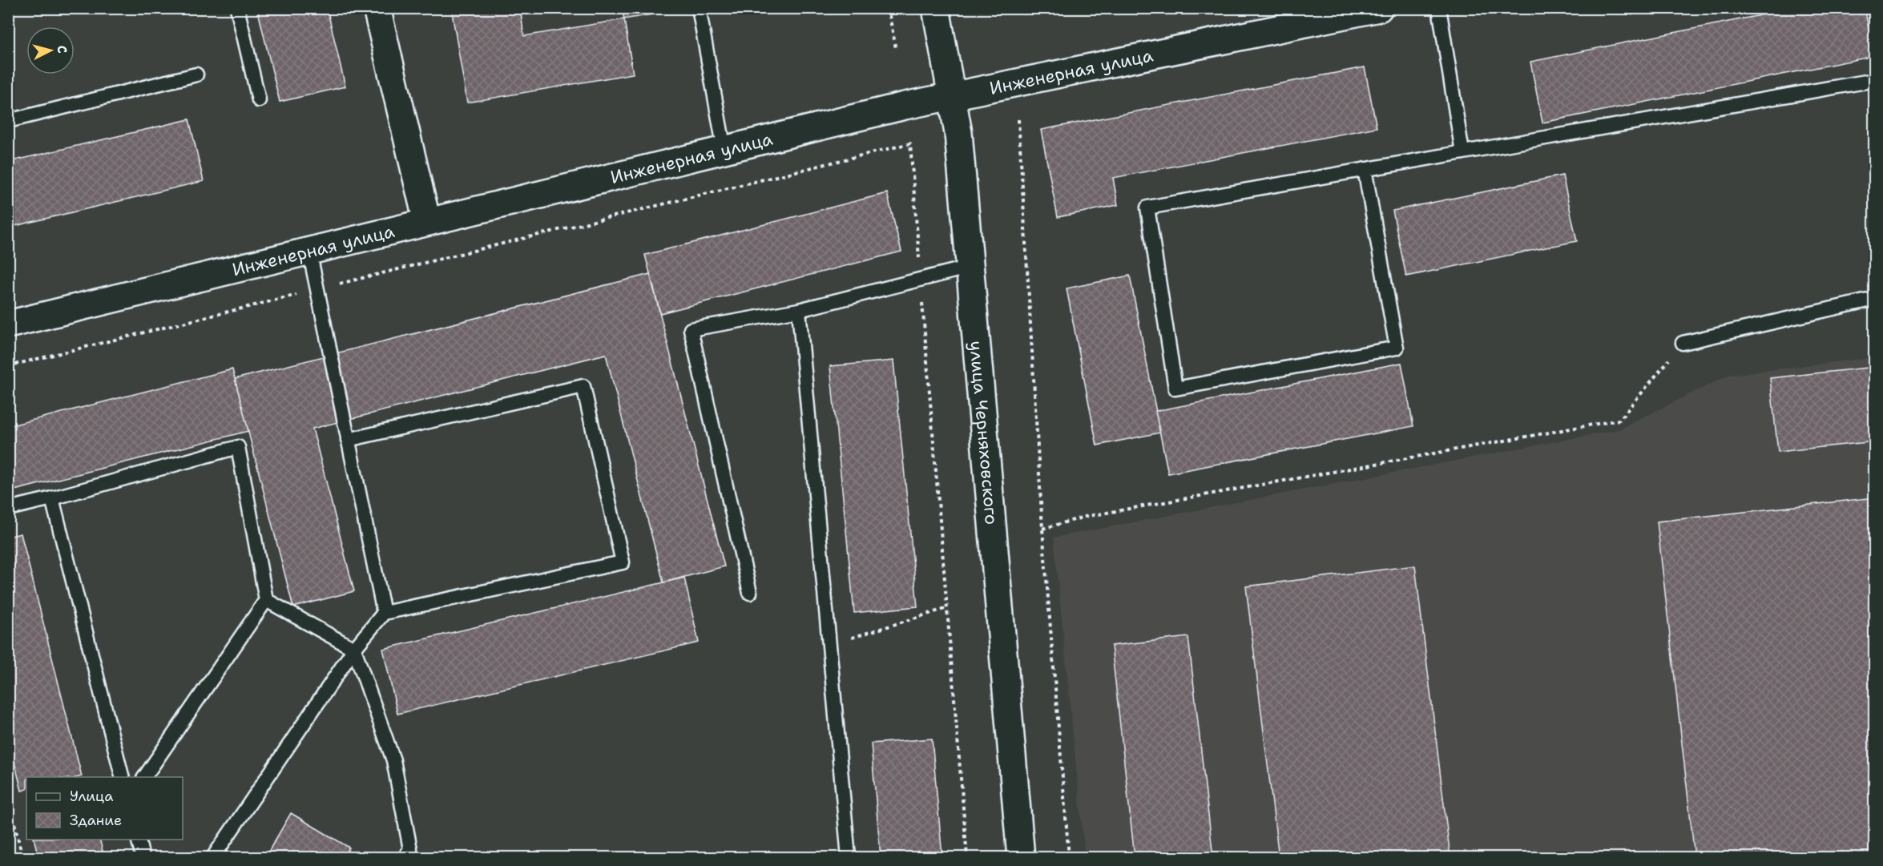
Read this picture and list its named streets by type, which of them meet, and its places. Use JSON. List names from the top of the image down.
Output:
{
  "streets": {
    "street": ["Инженерная улица", "улица Черняховского"]
  },
  "crossings": [
    ["Инженерная улица", "улица Черняховского"]
  ],
  "legend": ["Улица", "Здание"],
  "north": "right"
}
